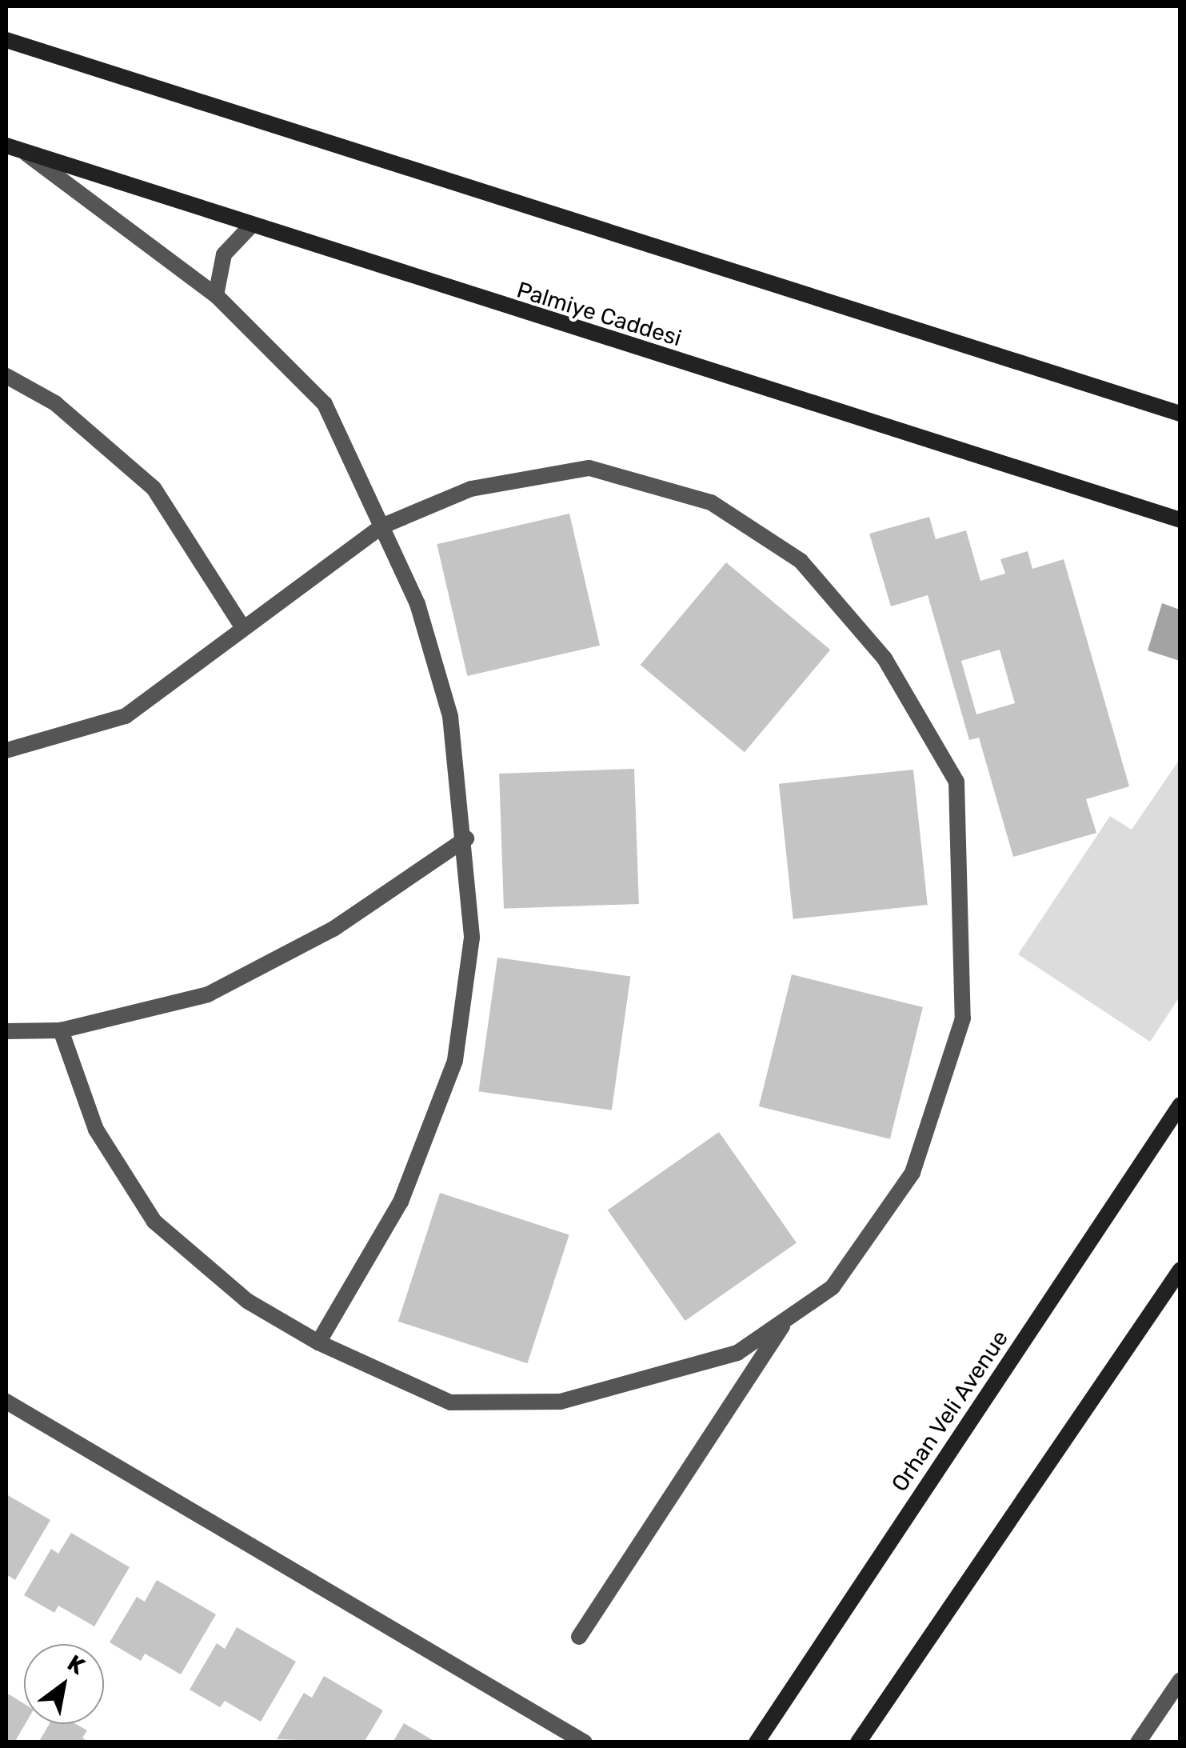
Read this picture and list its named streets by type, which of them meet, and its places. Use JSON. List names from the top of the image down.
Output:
{
  "streets": {
    "street": ["Palmiye Caddesi", "Orhan Veli Avenue"]
  },
  "north": "top right"
}
